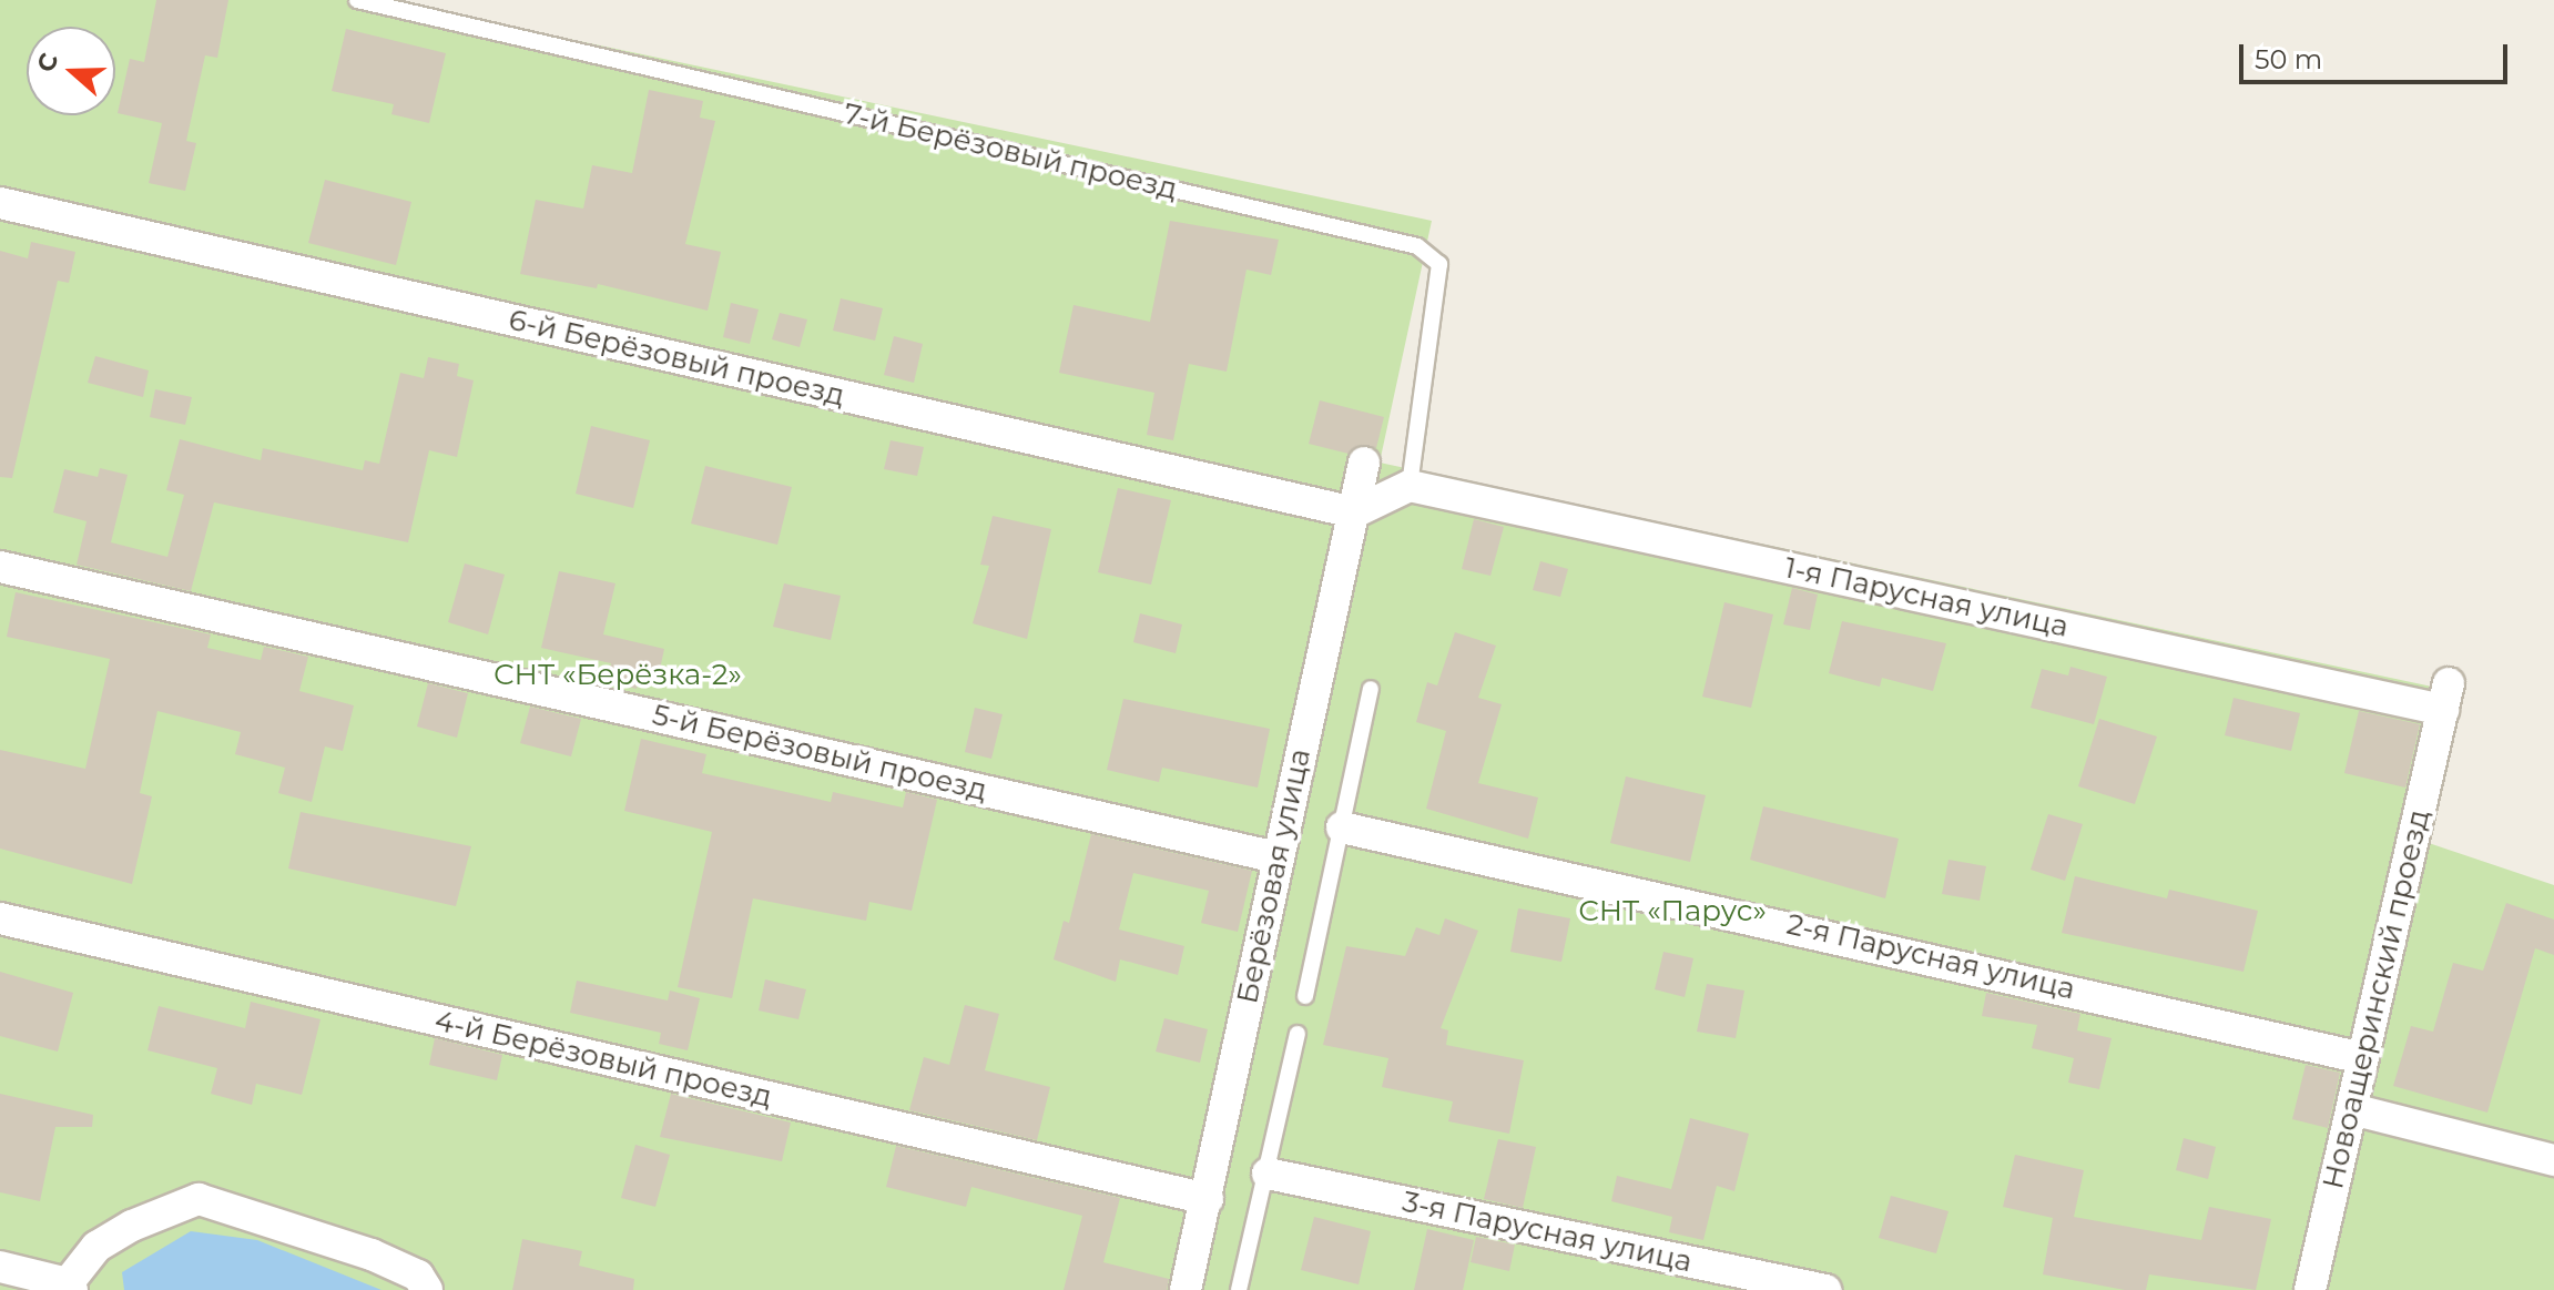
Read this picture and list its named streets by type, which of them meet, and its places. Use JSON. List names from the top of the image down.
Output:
{
  "streets": {
    "street": [
      "6-й Берёзовый проезд",
      "1-я Парусная улица",
      "5-й Берёзовый проезд",
      "Берёзовая улица",
      "2-я Парусная улица",
      "Новоащеринский проезд",
      "4-й Берёзовый проезд",
      "3-я Парусная улица"
    ],
    "lane": ["7-й Берёзовый проезд"]
  },
  "crossings": [
    ["7-й Берёзовый проезд", "1-я Парусная улица"],
    ["6-й Берёзовый проезд", "Берёзовая улица"],
    ["1-я Парусная улица", "Новоащеринский проезд"],
    ["5-й Берёзовый проезд", "Берёзовая улица"],
    ["Берёзовая улица", "4-й Берёзовый проезд"],
    ["2-я Парусная улица", "Новоащеринский проезд"]
  ],
  "parks": ["СНТ «Берёзка-2»", "СНТ «Парус»"],
  "scale_bar": "50 m",
  "north": "left"
}
